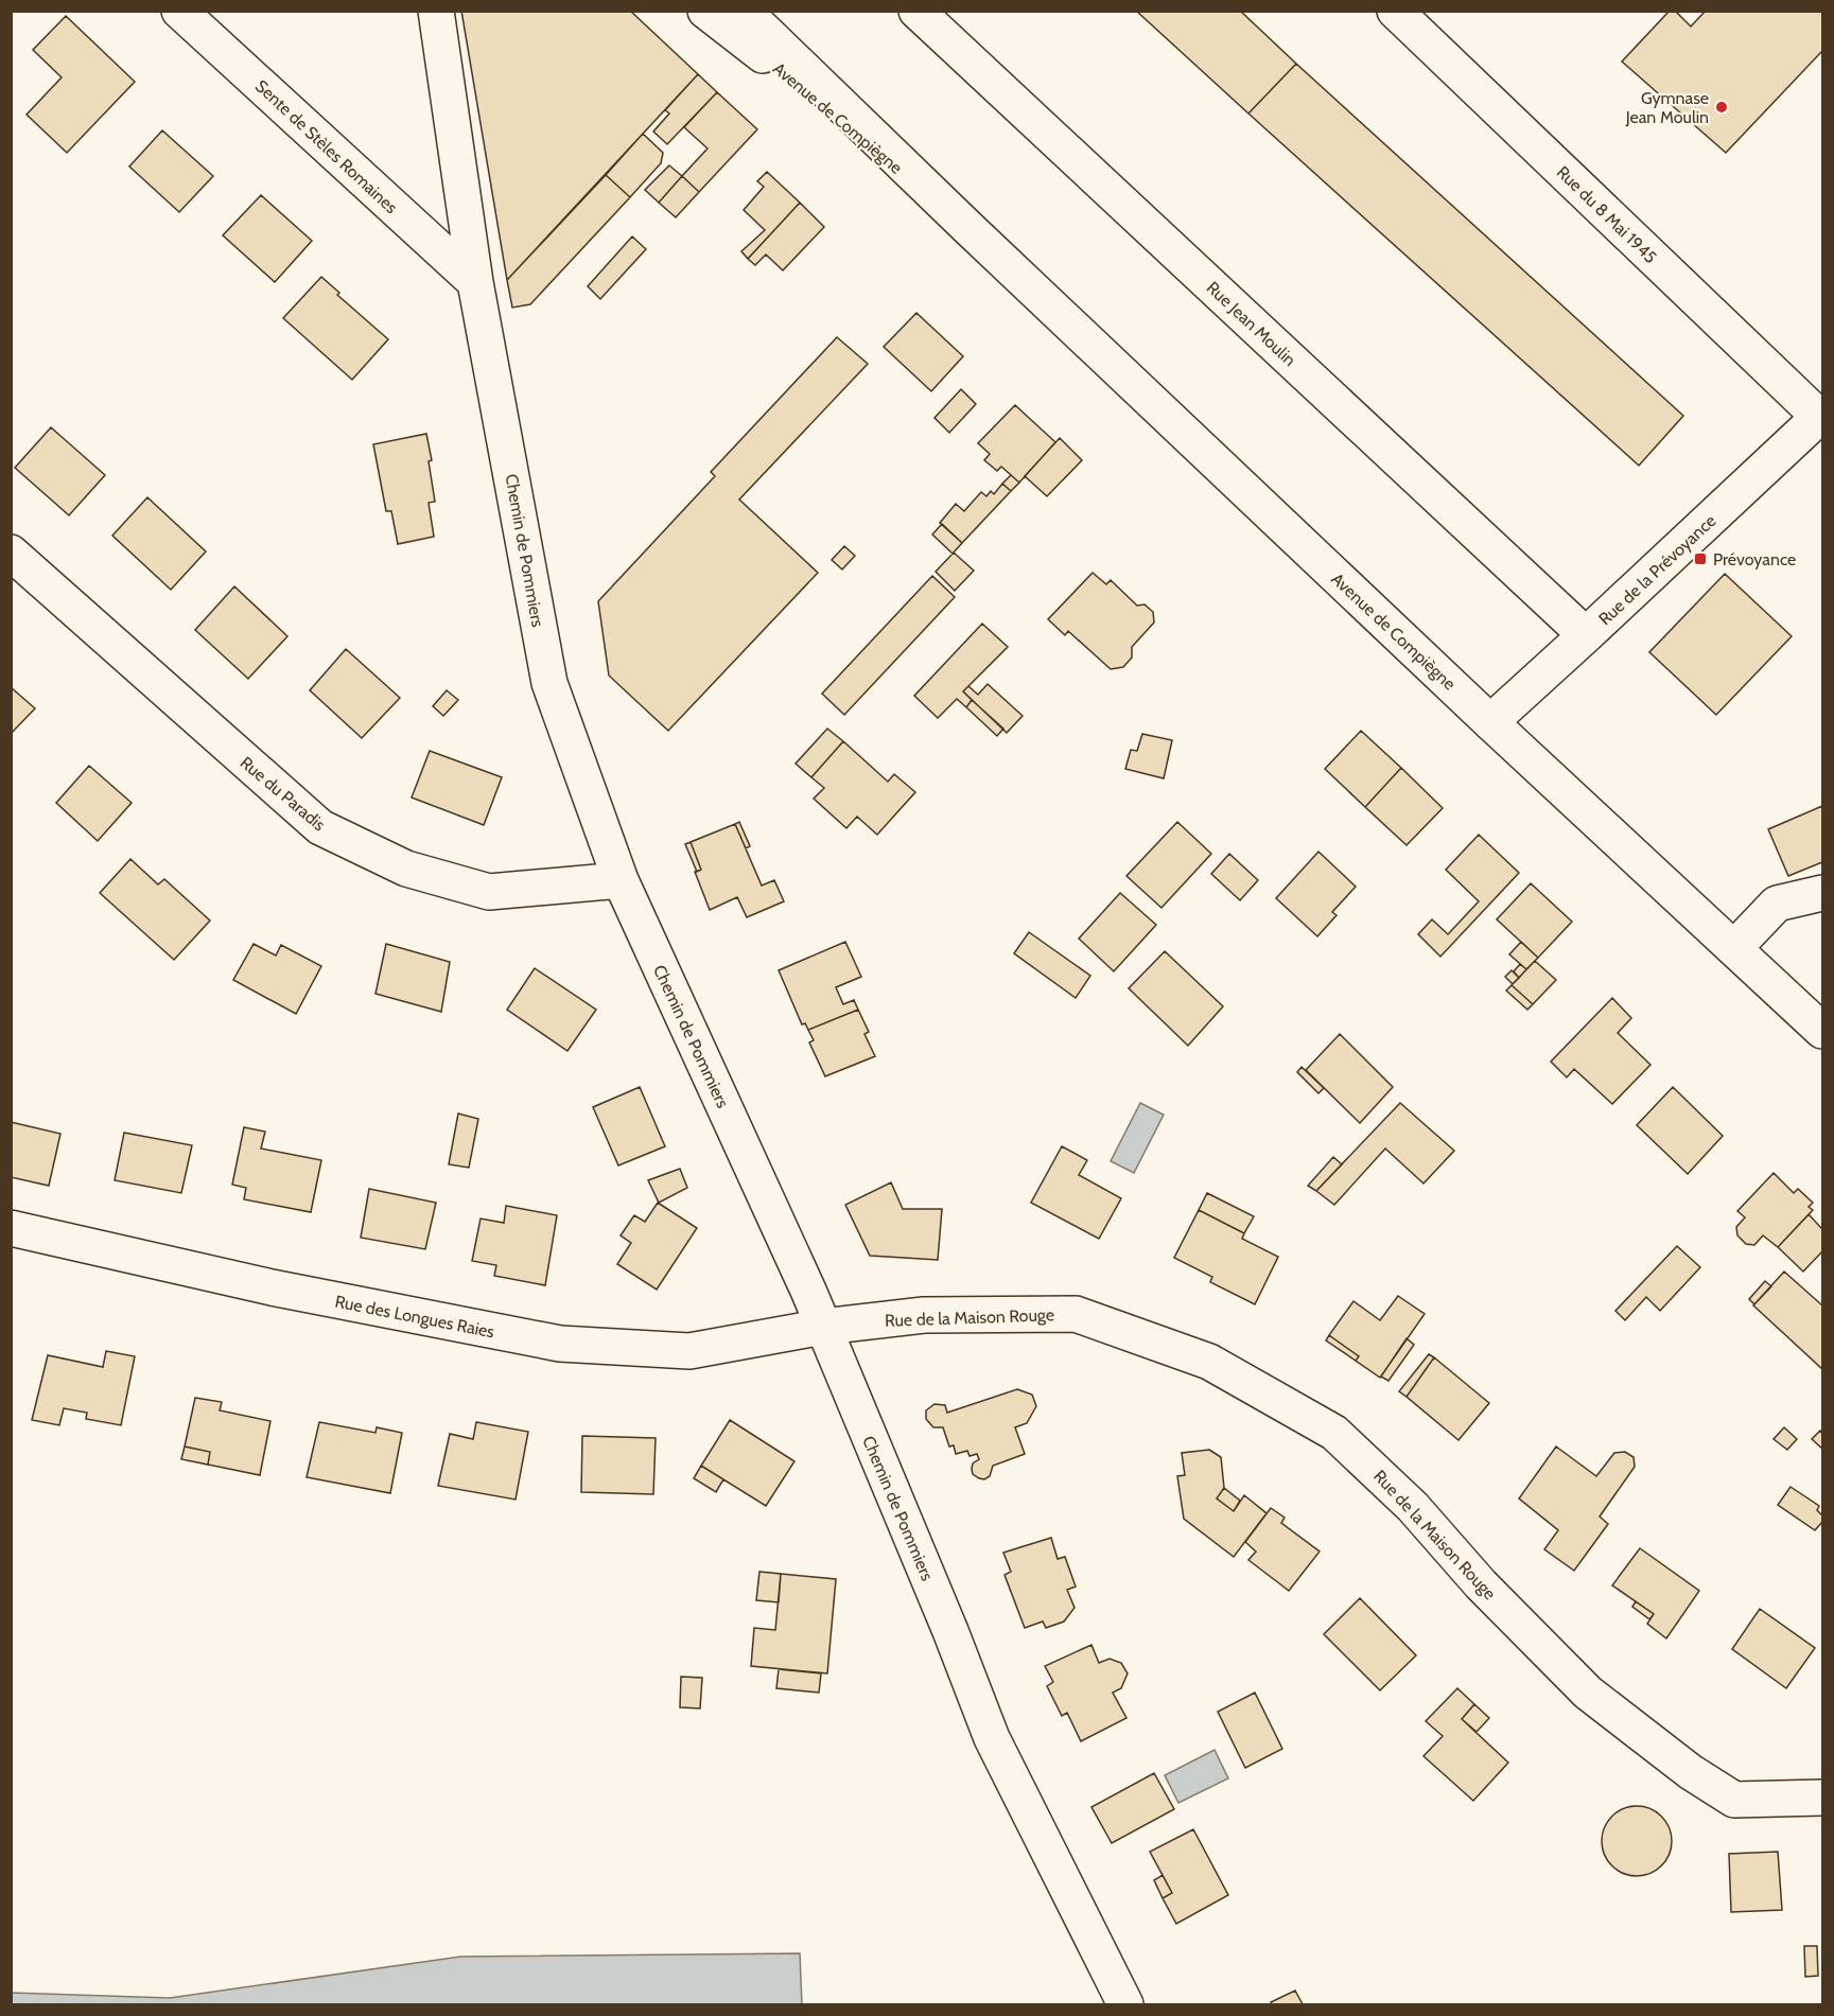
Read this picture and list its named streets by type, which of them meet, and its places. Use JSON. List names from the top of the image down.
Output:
{
  "streets": {
    "street": [
      "Avenue de Compiègne",
      "Sente de Stèles Romaines",
      "Rue du 8 Mai 1945",
      "Rue Jean Moulin",
      "Chemin de Pommiers",
      "Rue de la Prévoyance",
      "Rue du Paradis",
      "Rue des Longues Raies",
      "Rue de la Maison Rouge"
    ]
  },
  "crossings": [
    ["Avenue de Compiègne", "Rue de la Prévoyance"],
    ["Sente de Stèles Romaines", "Chemin de Pommiers"],
    ["Rue du 8 Mai 1945", "Rue de la Prévoyance"],
    ["Rue Jean Moulin", "Rue de la Prévoyance"],
    ["Chemin de Pommiers", "Rue du Paradis"],
    ["Chemin de Pommiers", "Rue des Longues Raies"],
    ["Chemin de Pommiers", "Rue de la Maison Rouge"],
    ["Rue des Longues Raies", "Rue de la Maison Rouge"]
  ],
  "places": {
    "other": ["Gymnase Jean Moulin"],
    "transit": ["Prévoyance"]
  }
}
